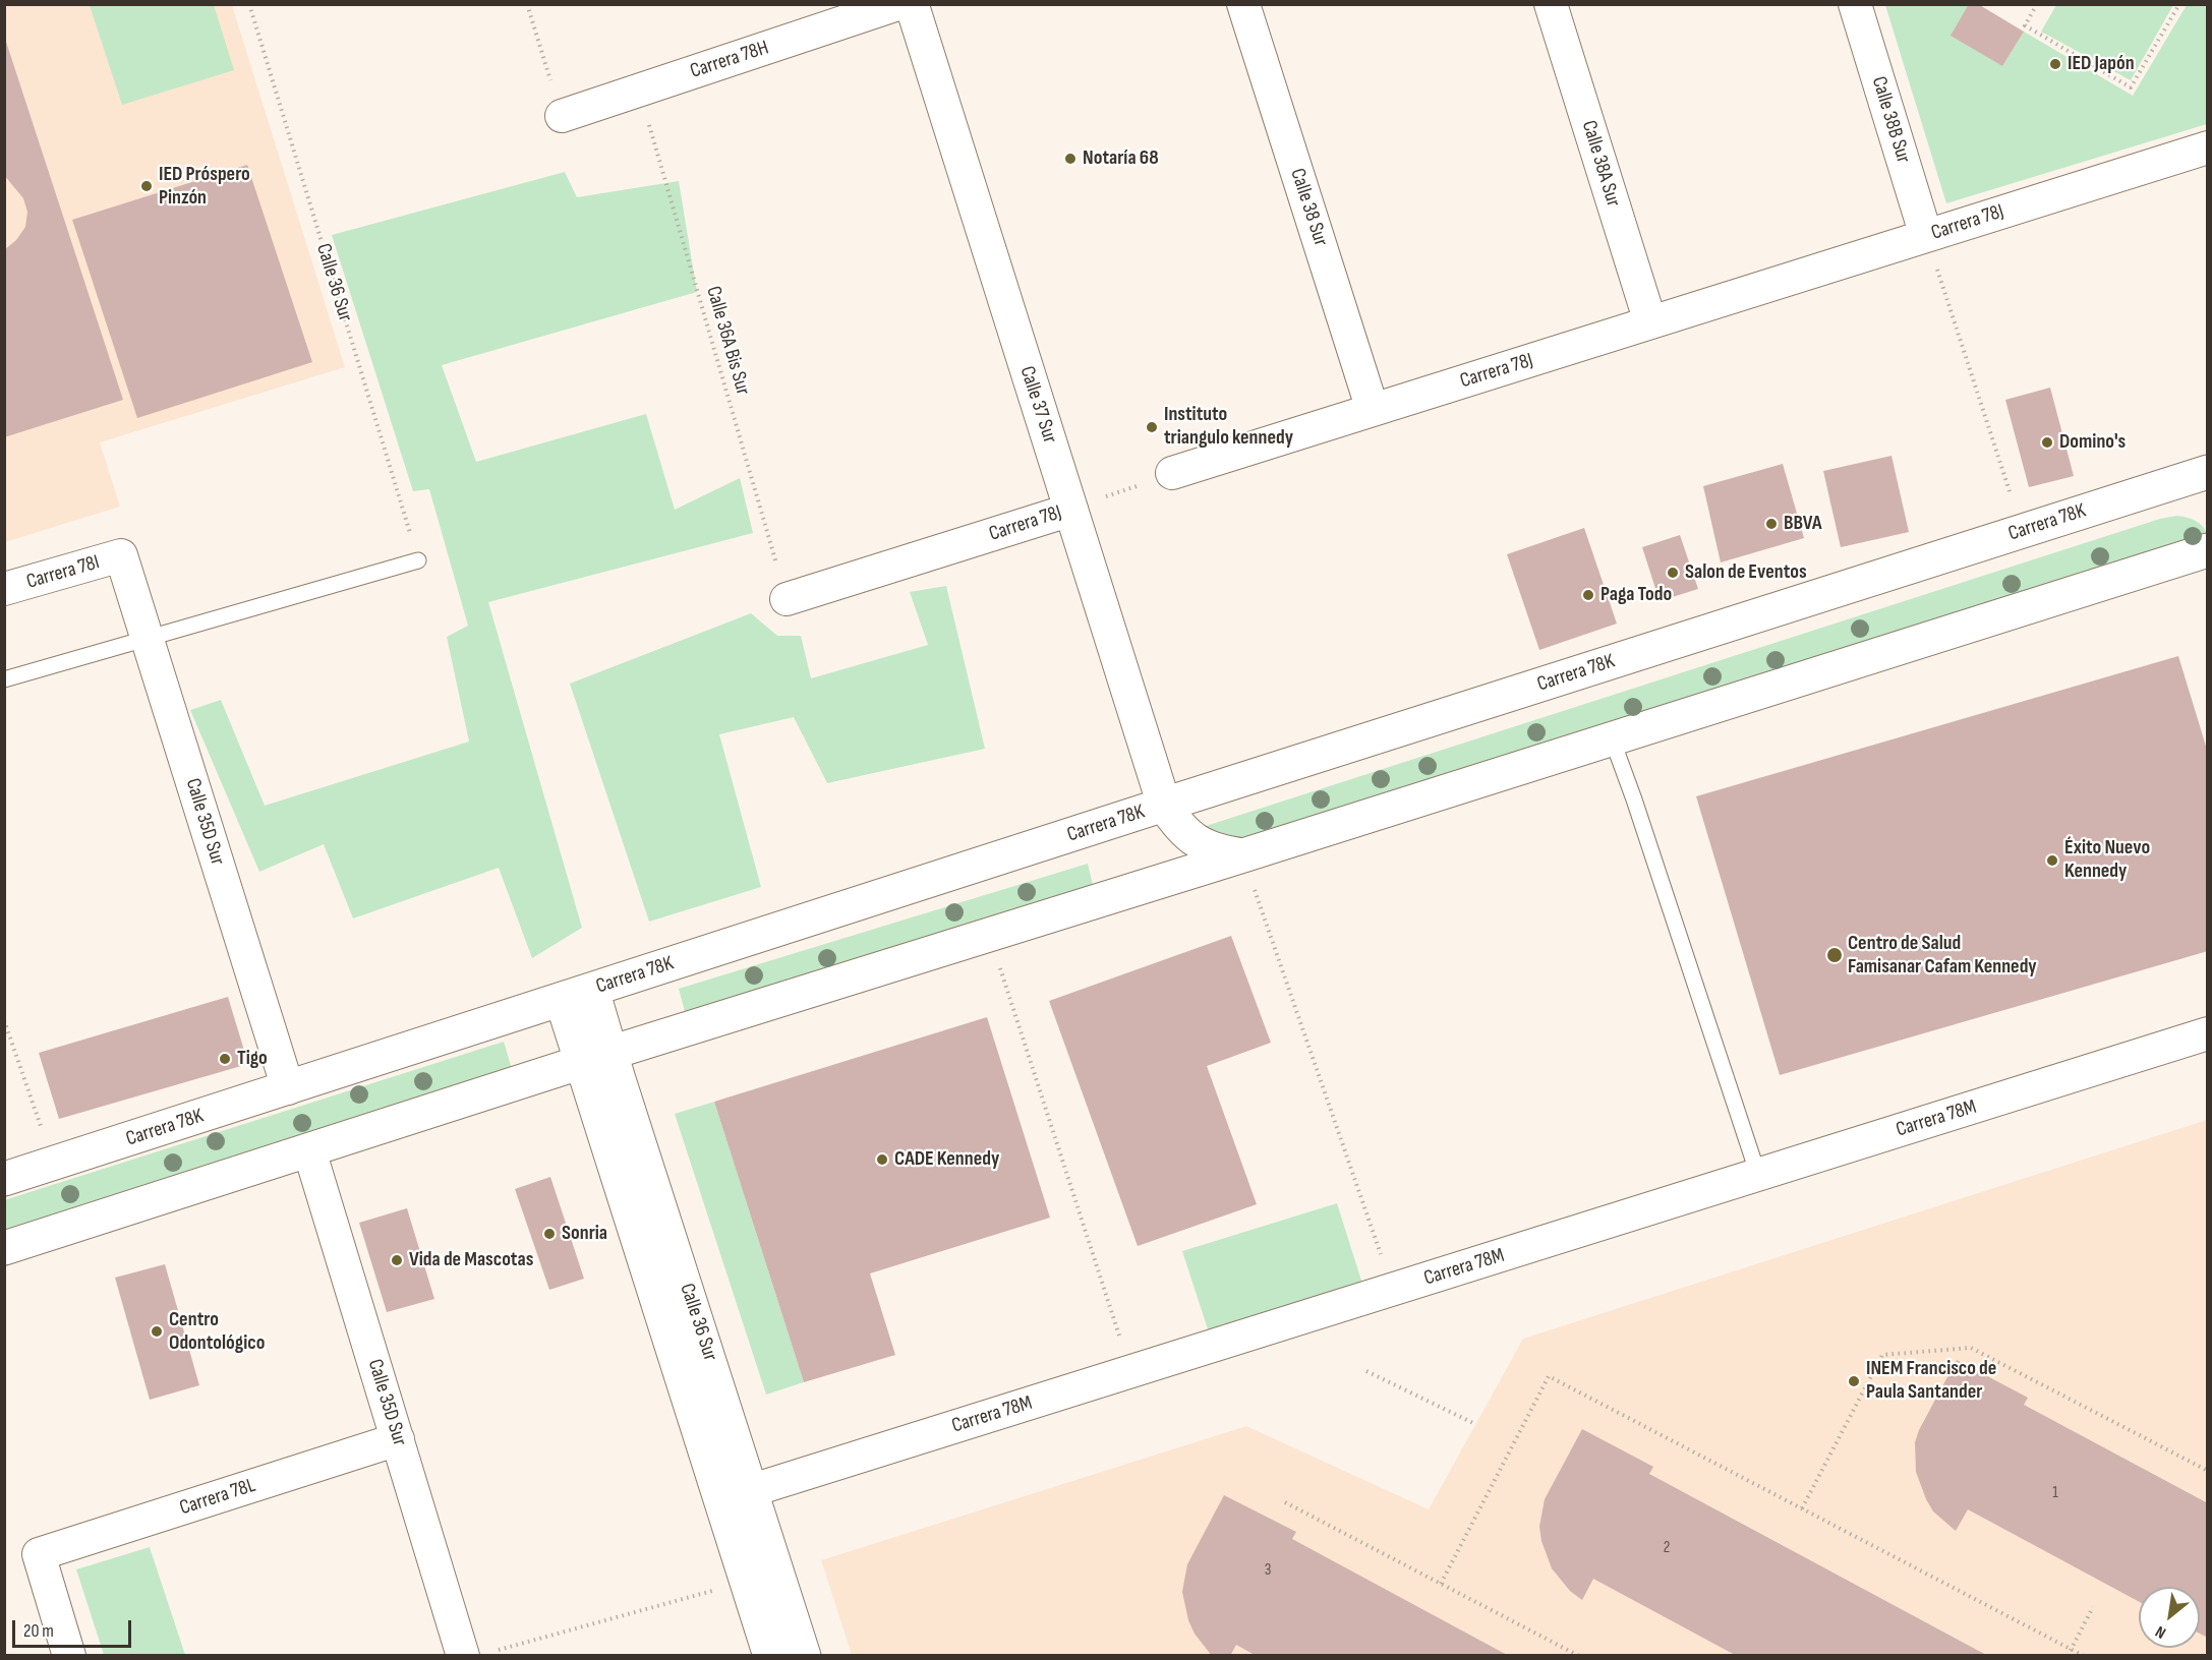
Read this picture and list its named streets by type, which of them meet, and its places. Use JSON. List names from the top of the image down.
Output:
{
  "streets": {
    "main road": ["Calle 36 Sur", "Calle 37 Sur", "Carrera 78K"],
    "street": [
      "Carrera 78H",
      "Calle 38B Sur",
      "Calle 38A Sur",
      "Calle 38 Sur",
      "Carrera 78J",
      "Carrera 78I",
      "Calle 35D Sur",
      "Carrera 78M",
      "Carrera 78L"
    ],
    "path": ["Calle 36A Bis Sur"]
  },
  "crossings": [
    ["Carrera 78H", "Calle 36A Bis Sur"],
    ["Calle 38B Sur", "Carrera 78J"],
    ["Calle 38A Sur", "Carrera 78J"],
    ["Calle 38 Sur", "Carrera 78J"],
    ["Carrera 78J", "Calle 36A Bis Sur"],
    ["Carrera 78J", "Calle 37 Sur"],
    ["Calle 36 Sur", "Carrera 78K"],
    ["Calle 36 Sur", "Carrera 78M"],
    ["Calle 37 Sur", "Carrera 78K"],
    ["Carrera 78K", "Calle 35D Sur"],
    ["Carrera 78I", "Calle 35D Sur"],
    ["Calle 35D Sur", "Carrera 78L"]
  ],
  "places": [
    "IED Japón",
    "Notaría 68",
    "IED Próspero Pinzón",
    "Instituto triangulo kennedy",
    "Domino's",
    "BBVA",
    "Salon de Eventos",
    "Paga Todo",
    "Éxito Nuevo Kennedy",
    "Centro de Salud Famisanar Cafam Kennedy",
    "Tigo",
    "CADE Kennedy",
    "Sonria",
    "Vida de Mascotas",
    "Centro Odontológico",
    "INEM Francisco de Paula Santander"
  ],
  "house_numbers": ["1", "2", "3"],
  "scale_bar": "20 m",
  "north": "bottom left"
}
